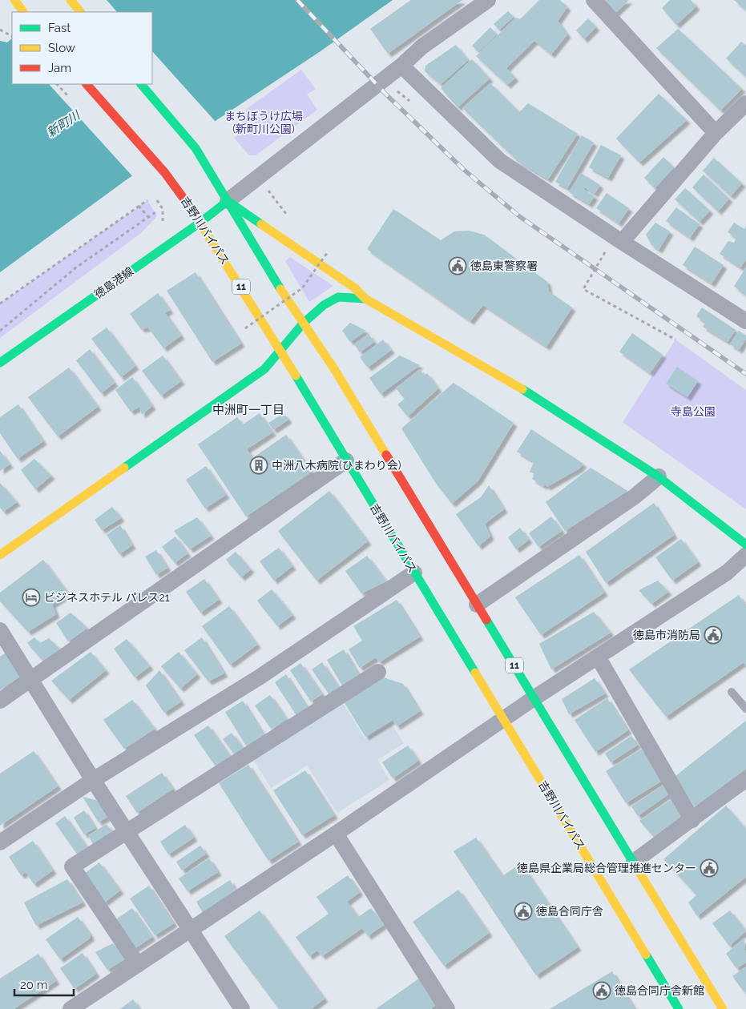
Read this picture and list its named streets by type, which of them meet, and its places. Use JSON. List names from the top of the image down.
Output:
{
  "streets": {
    "main road": ["吉野川バイパス", "徳島港線", "11"]
  },
  "crossings": [
    ["吉野川バイパス", "徳島港線"],
    ["徳島港線", "11"]
  ],
  "districts": ["中洲町一丁目"],
  "water": ["新町川"],
  "parks": ["まちぼうけ広場 (新町川公園)", "寺島公園"],
  "places": {
    "public building": [
      "徳島東警察署",
      "徳島市消防局",
      "徳島県企業局総合管理推進センター",
      "徳島合同庁舎",
      "徳島合同庁舎新館"
    ],
    "building": ["中洲八木病院(ひまわり会)"],
    "hotel": ["ビジネスホテル パレス21"]
  },
  "legend": ["Fast", "Slow", "Jam"],
  "scale_bar": "20 m"
}
